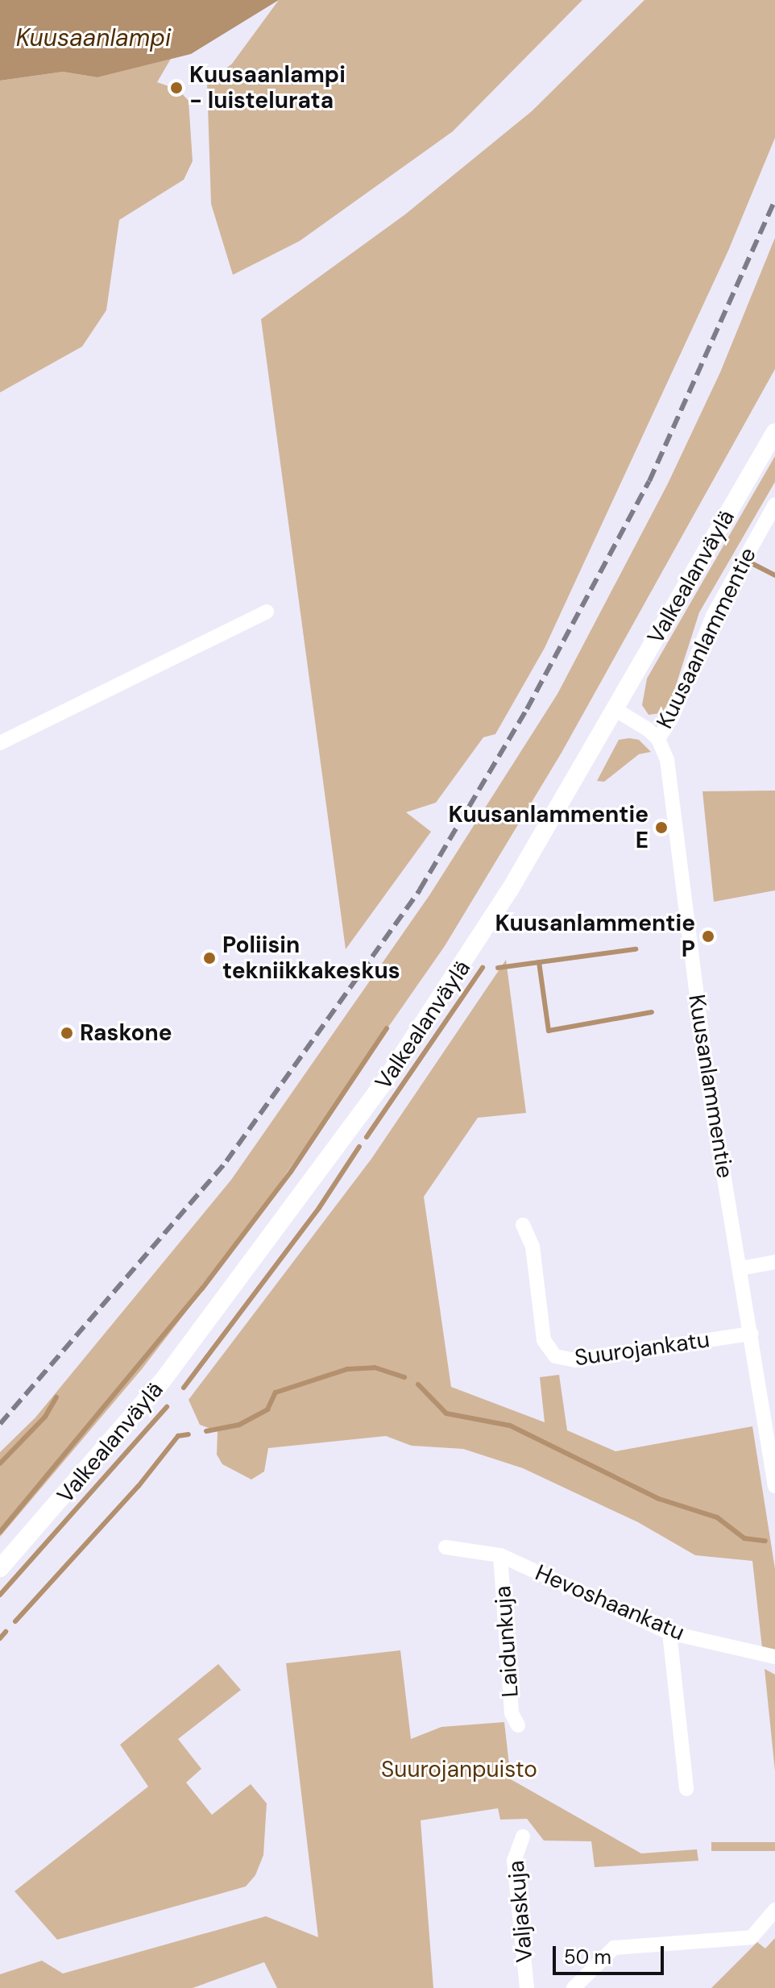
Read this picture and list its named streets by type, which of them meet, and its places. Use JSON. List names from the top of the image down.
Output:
{
  "streets": {
    "main road": ["Valkealanväylä"],
    "street": [
      "Kuusaanlammentie",
      "Kuusanlammentie",
      "Suurojankatu",
      "Hevoshaankatu",
      "Laidunkuja",
      "Valjaskuja"
    ]
  },
  "crossings": [
    ["Kuusaanlammentie", "Kuusanlammentie"],
    ["Kuusanlammentie", "Suurojankatu"],
    ["Hevoshaankatu", "Laidunkuja"]
  ],
  "water": ["Kuusaanlampi"],
  "parks": ["Suurojanpuisto"],
  "places": [
    "Kuusaanlampi - luistelurata",
    "Kuusanlammentie E",
    "Kuusanlammentie P",
    "Poliisin tekniikkakeskus",
    "Raskone"
  ],
  "scale_bar": "50 m"
}
